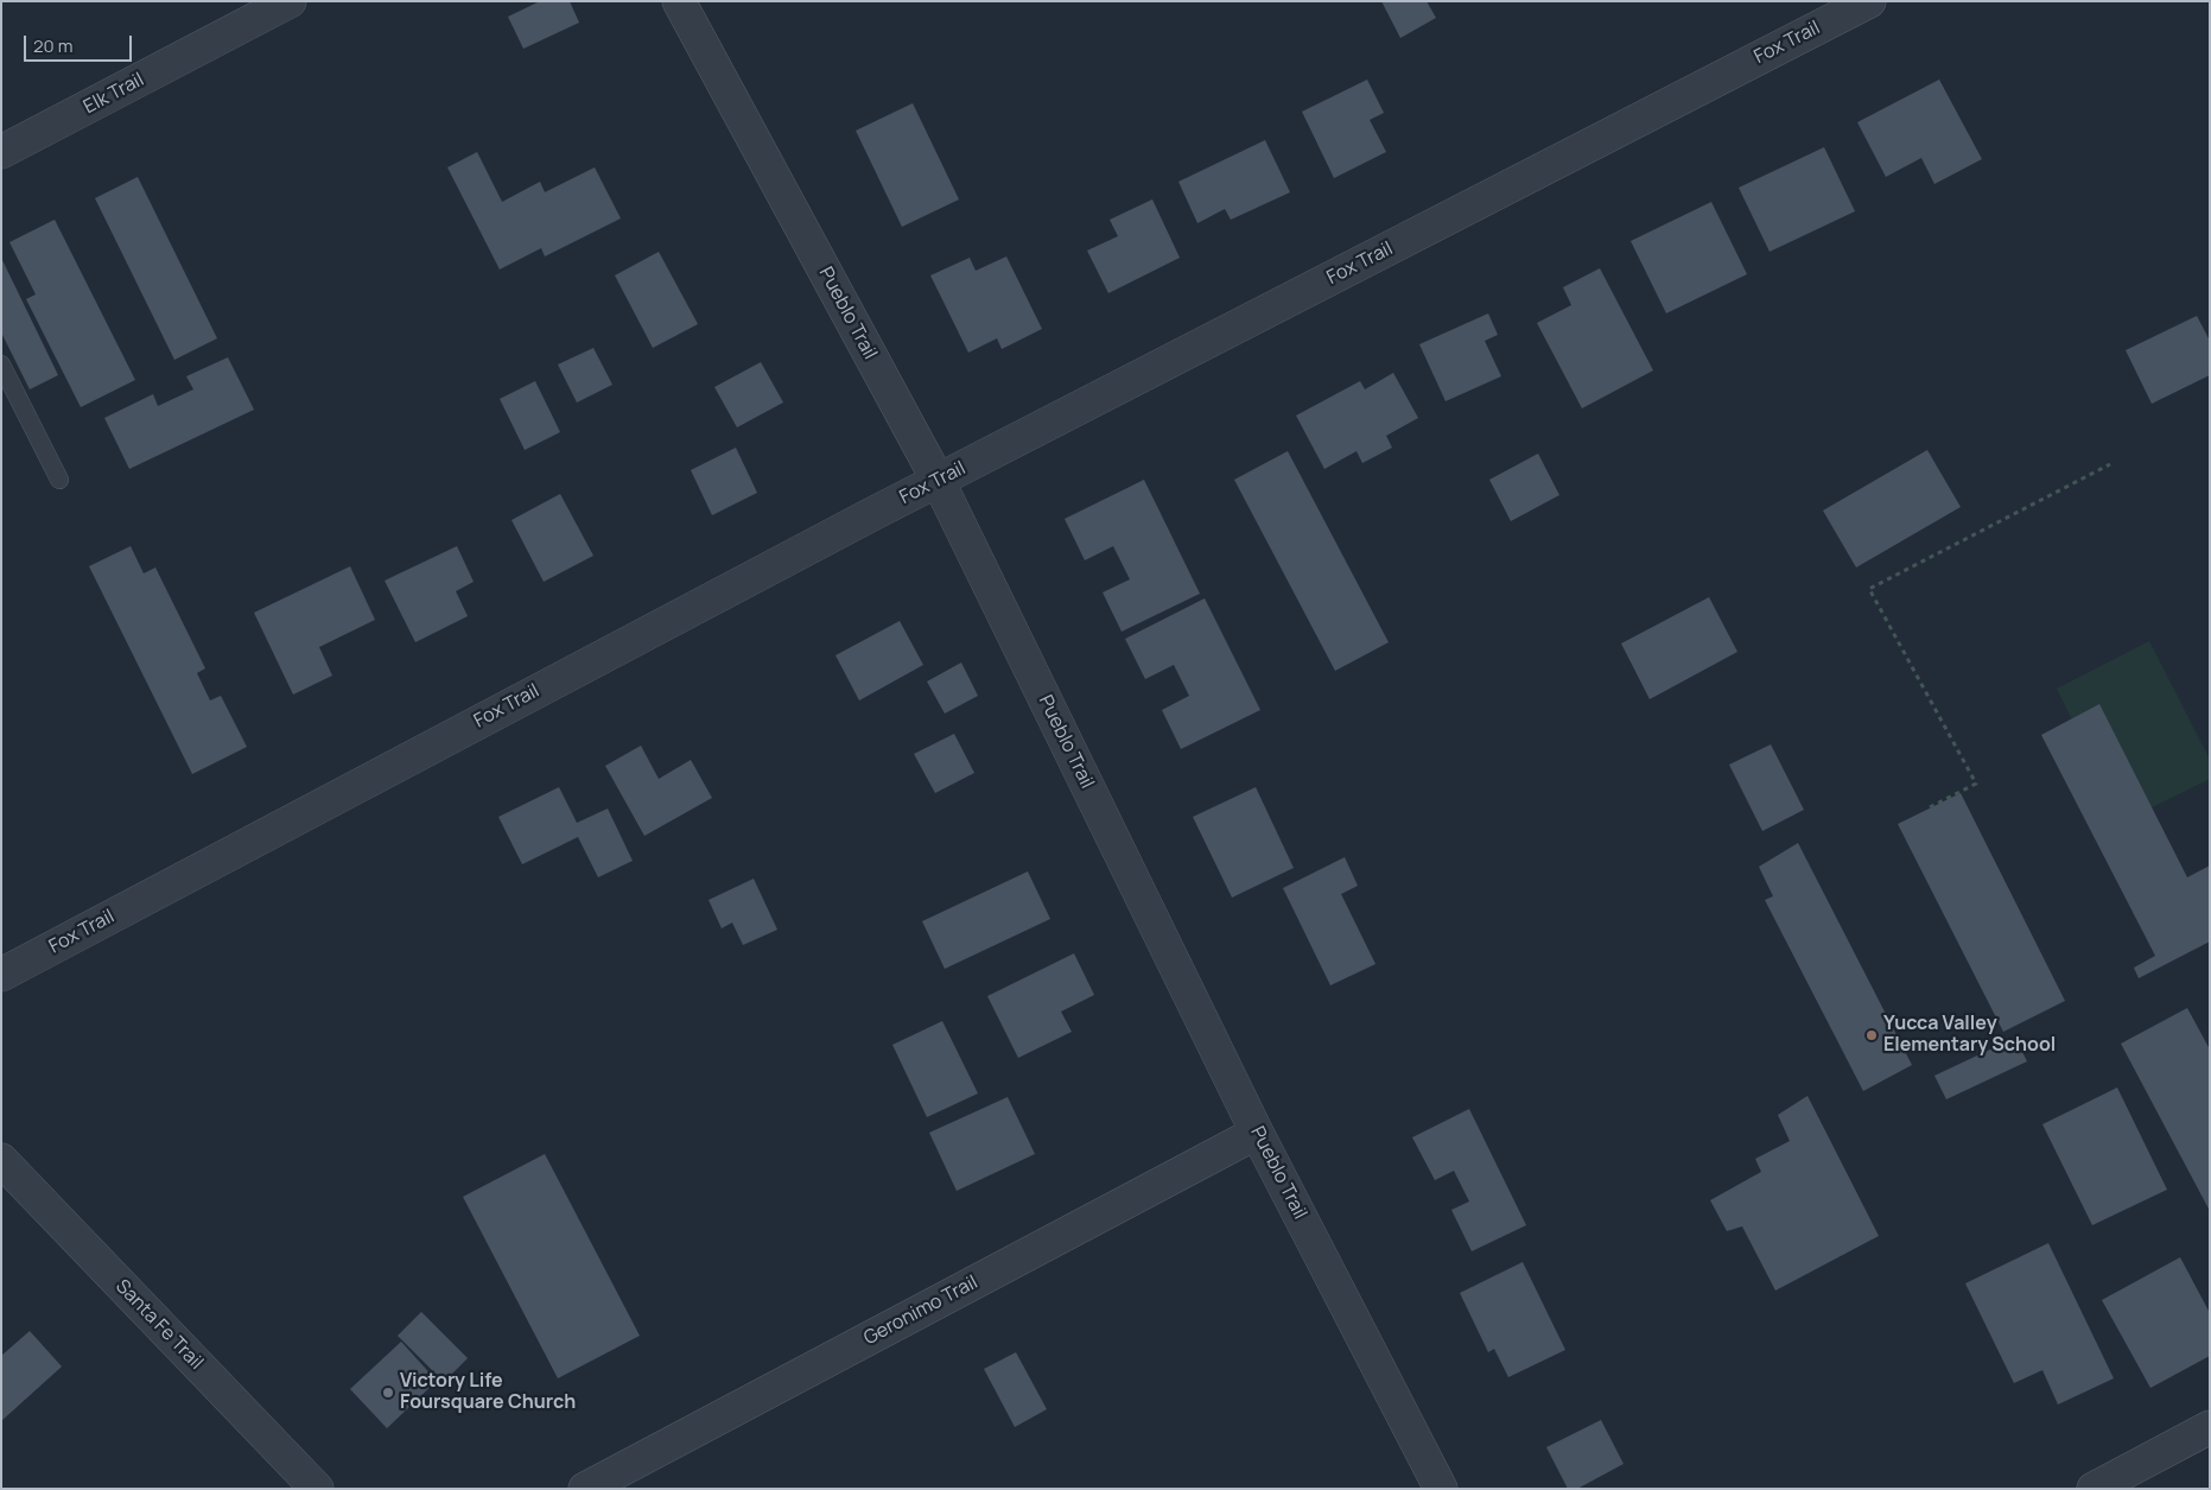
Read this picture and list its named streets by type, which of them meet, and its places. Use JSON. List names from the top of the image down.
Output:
{
  "streets": {
    "street": [
      "Fox Trail",
      "Elk Trail",
      "Pueblo Trail",
      "Geronimo Trail",
      "Santa Fe Trail"
    ]
  },
  "crossings": [
    ["Fox Trail", "Pueblo Trail"],
    ["Pueblo Trail", "Geronimo Trail"]
  ],
  "places": ["Yucca Valley Elementary School", "Victory Life Foursquare Church"],
  "scale_bar": "20 m"
}
